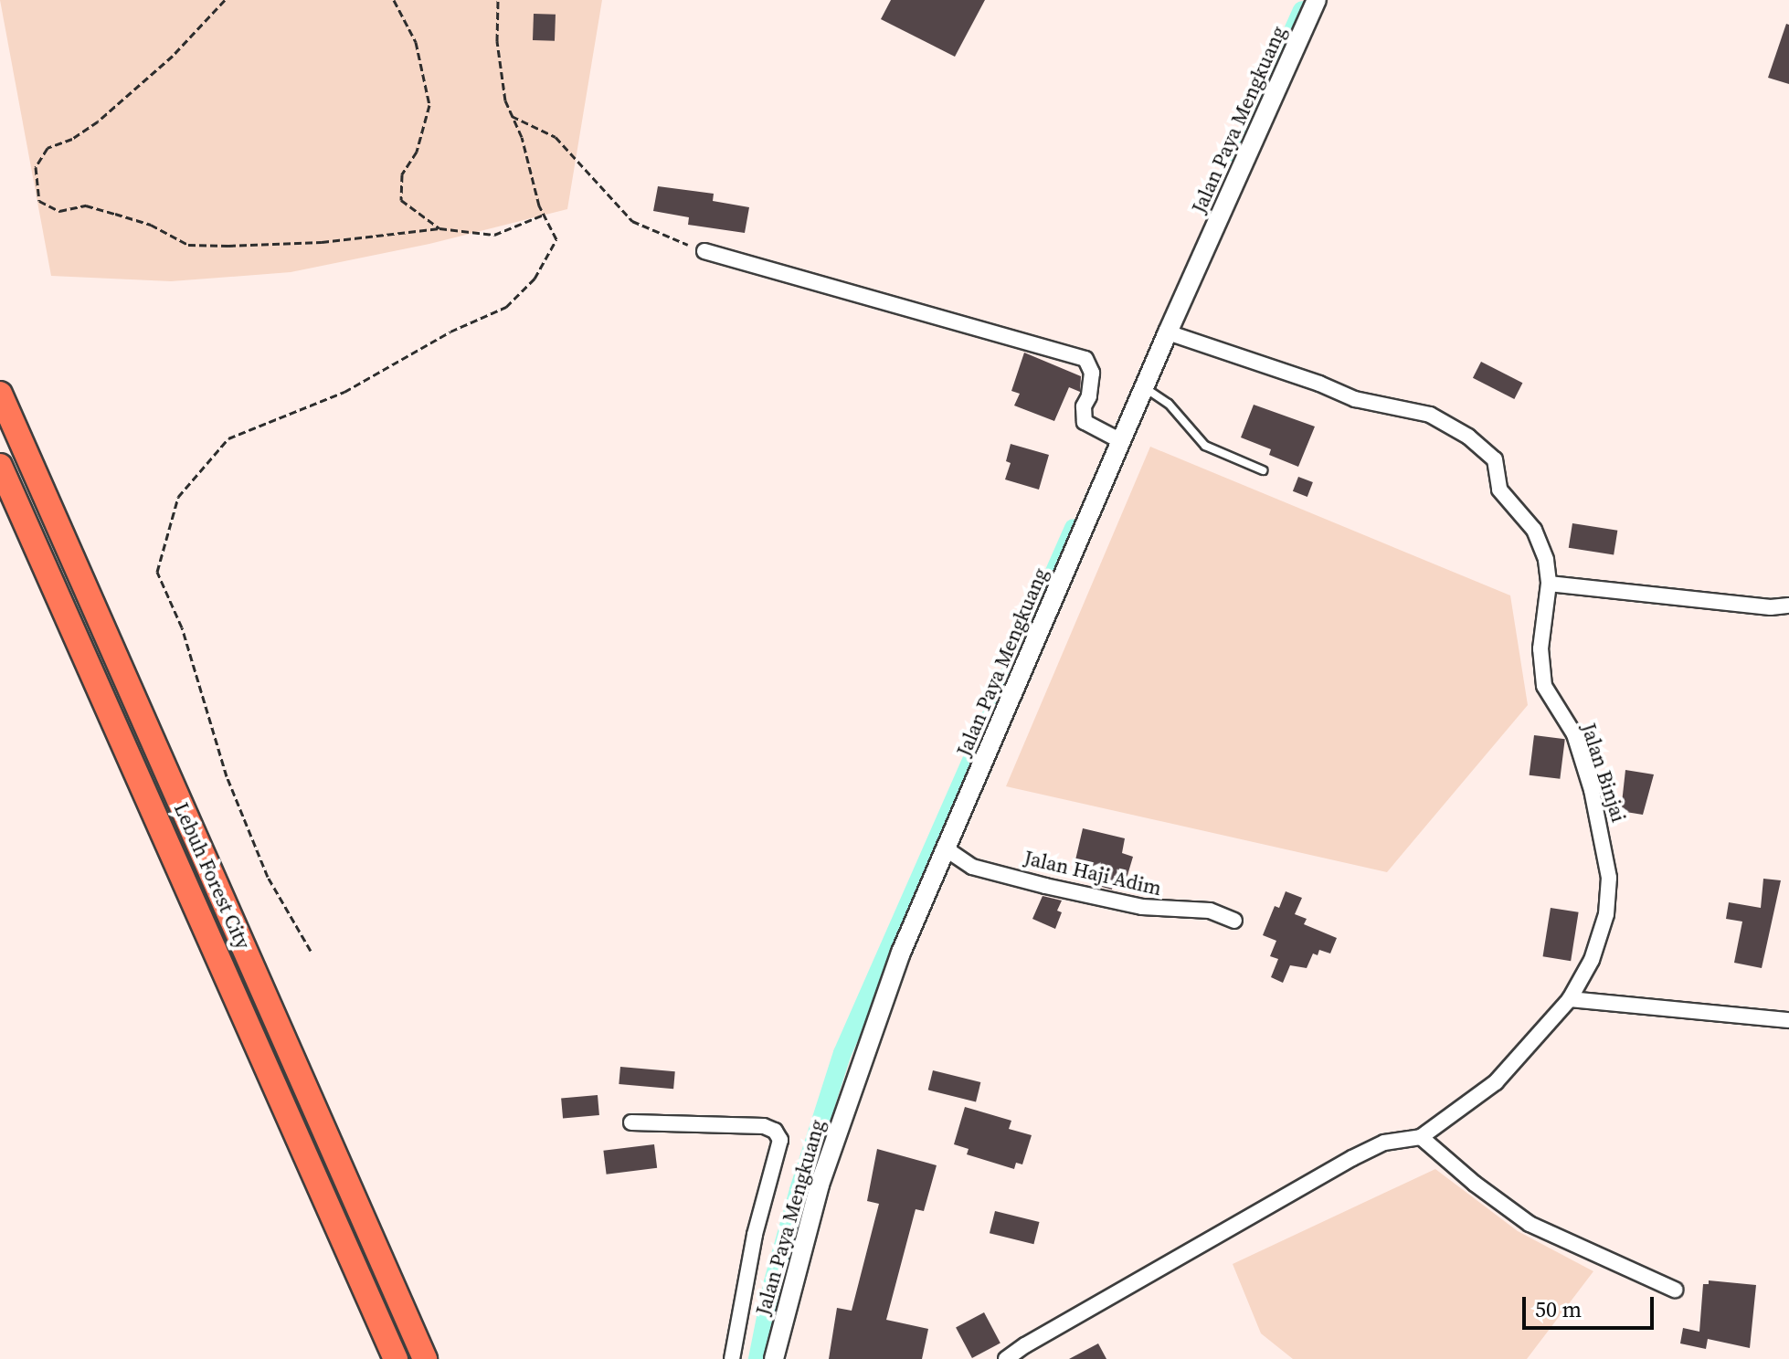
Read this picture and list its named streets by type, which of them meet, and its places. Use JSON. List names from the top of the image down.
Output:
{
  "streets": {
    "main road": ["Lebuh Forest City"],
    "street": ["Jalan Paya Mengkuang", "Jalan Binjai", "Jalan Haji Adim"]
  },
  "crossings": [
    ["Jalan Paya Mengkuang", "Jalan Binjai"],
    ["Jalan Paya Mengkuang", "Jalan Haji Adim"]
  ],
  "scale_bar": "50 m"
}
